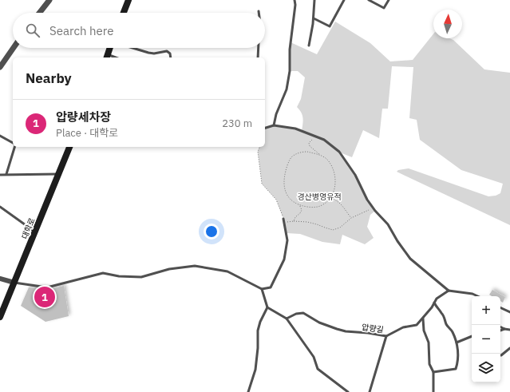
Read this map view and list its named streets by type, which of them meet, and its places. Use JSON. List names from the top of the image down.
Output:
{
  "streets": {
    "main road": ["대학로"],
    "lane": ["압량길"]
  },
  "parks": ["경산병영유적"],
  "north": "top",
  "page": {
    "search": "Search here",
    "heading": "Nearby",
    "list": [
      {
        "mark": "1",
        "name": "압량세차장",
        "note": "Place · 대학로",
        "value": "230 m"
      }
    ],
    "pins": "1",
    "map_buttons": ["+", "−"]
  }
}
